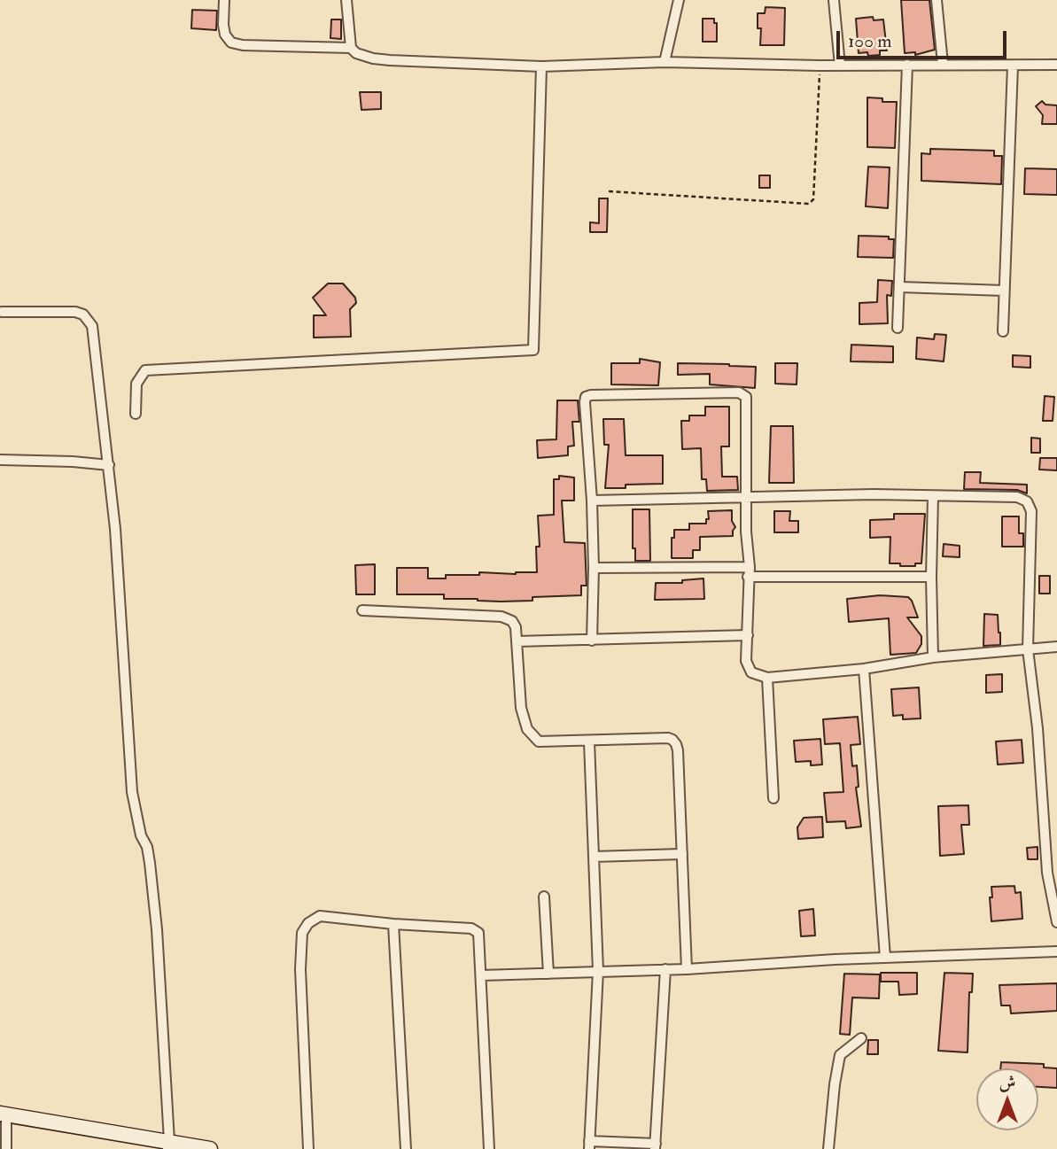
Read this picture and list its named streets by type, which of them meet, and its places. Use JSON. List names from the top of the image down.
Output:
{
  "scale_bar": "100 m",
  "north": "top"
}
